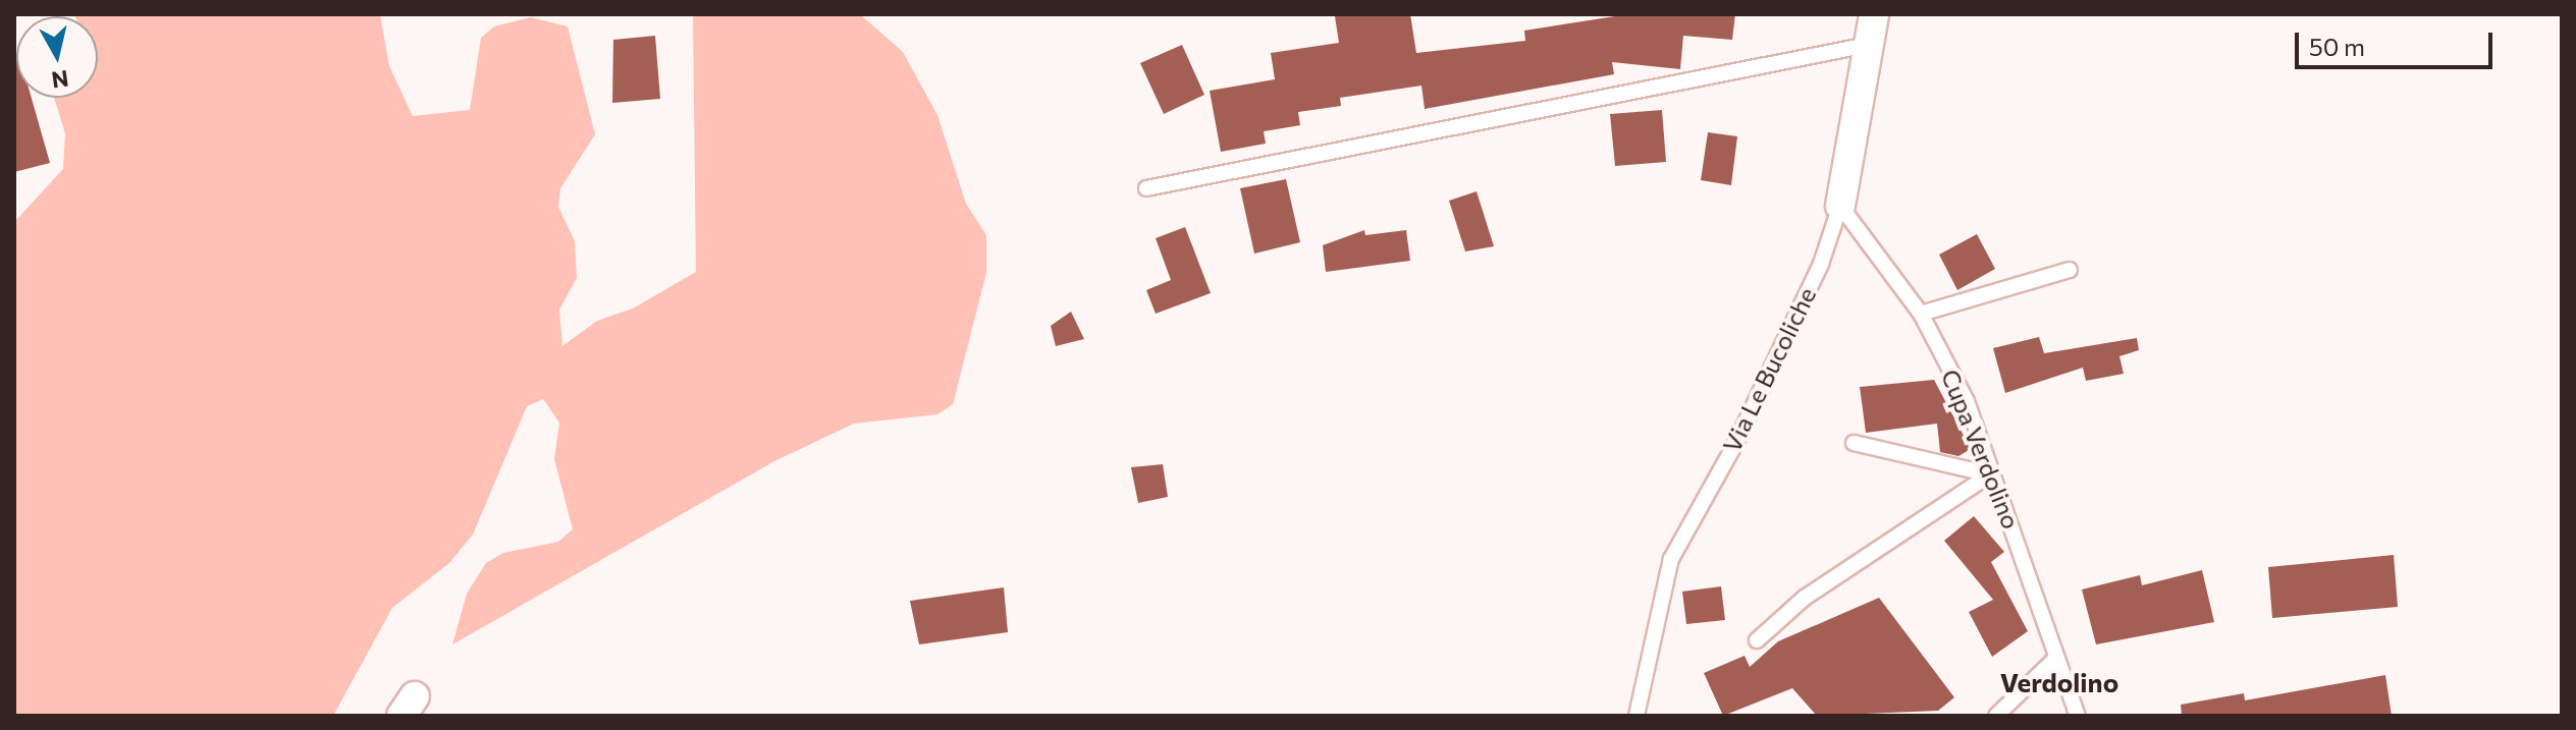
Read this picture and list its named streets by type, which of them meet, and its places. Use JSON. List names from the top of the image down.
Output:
{
  "streets": {
    "street": ["Via Le Bucoliche"],
    "lane": ["Cupa Verdolino"]
  },
  "crossings": [
    ["Via Le Bucoliche", "Cupa Verdolino"]
  ],
  "districts": ["Verdolino"],
  "scale_bar": "50 m",
  "north": "bottom"
}
